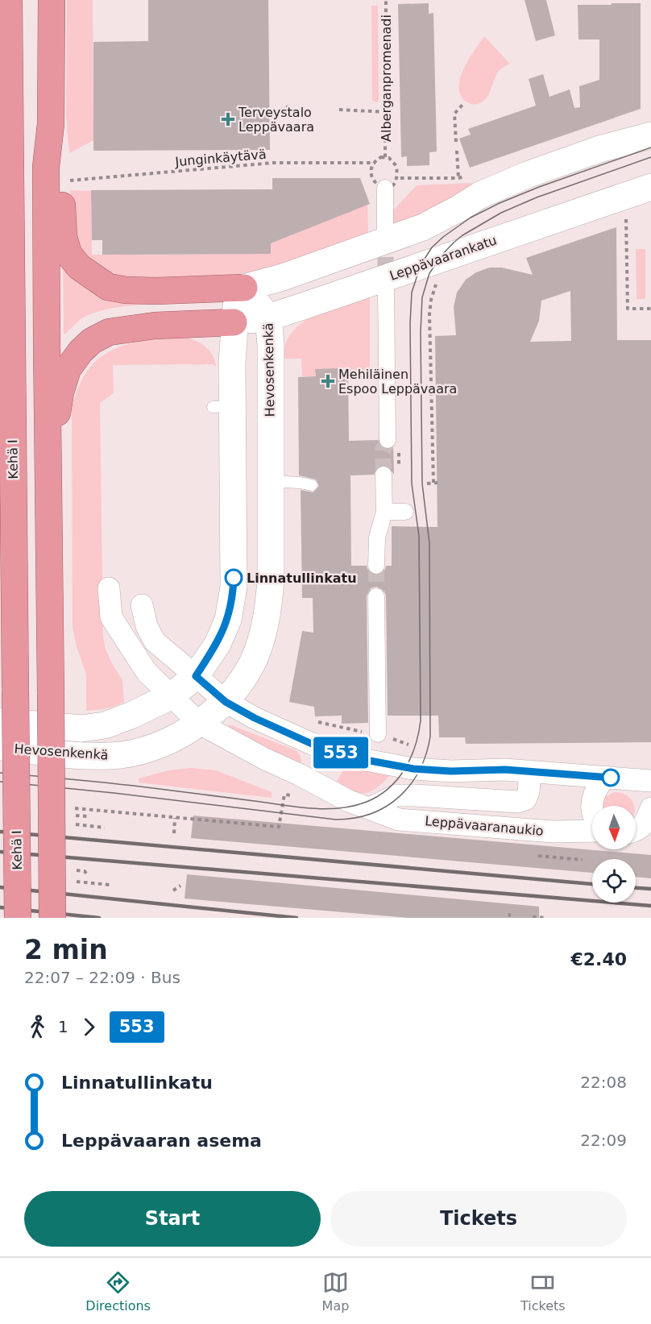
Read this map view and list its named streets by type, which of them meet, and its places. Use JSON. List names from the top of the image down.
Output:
{
  "streets": {
    "highway": ["Kehä I"],
    "main road": ["Leppävaarankatu", "Hevosenkenkä"],
    "street": ["Leppävaaranaukio"],
    "path": ["Alberganpromenadi", "Junginkäytävä"]
  },
  "crossings": [
    ["Leppävaarankatu", "Hevosenkenkä"],
    ["Hevosenkenkä", "Leppävaaranaukio"]
  ],
  "places": {
    "health": ["Terveystalo Leppävaara", "Mehiläinen Espoo Leppävaara"],
    "other": ["Linnatullinkatu"]
  },
  "lines": ["bus line 553"],
  "north": "bottom",
  "page": {
    "on_map": "553",
    "heading": ["2 min", "22:07 – 22:09 · Bus", "€2.40"],
    "legs": ["1", "553"],
    "list": [
      {
        "name": "Linnatullinkatu",
        "value": "22:08"
      },
      {
        "name": "Leppävaaran asema",
        "value": "22:09"
      }
    ],
    "buttons": ["Start", "Tickets"],
    "tabs": ["Directions", "Map", "Tickets"]
  }
}
